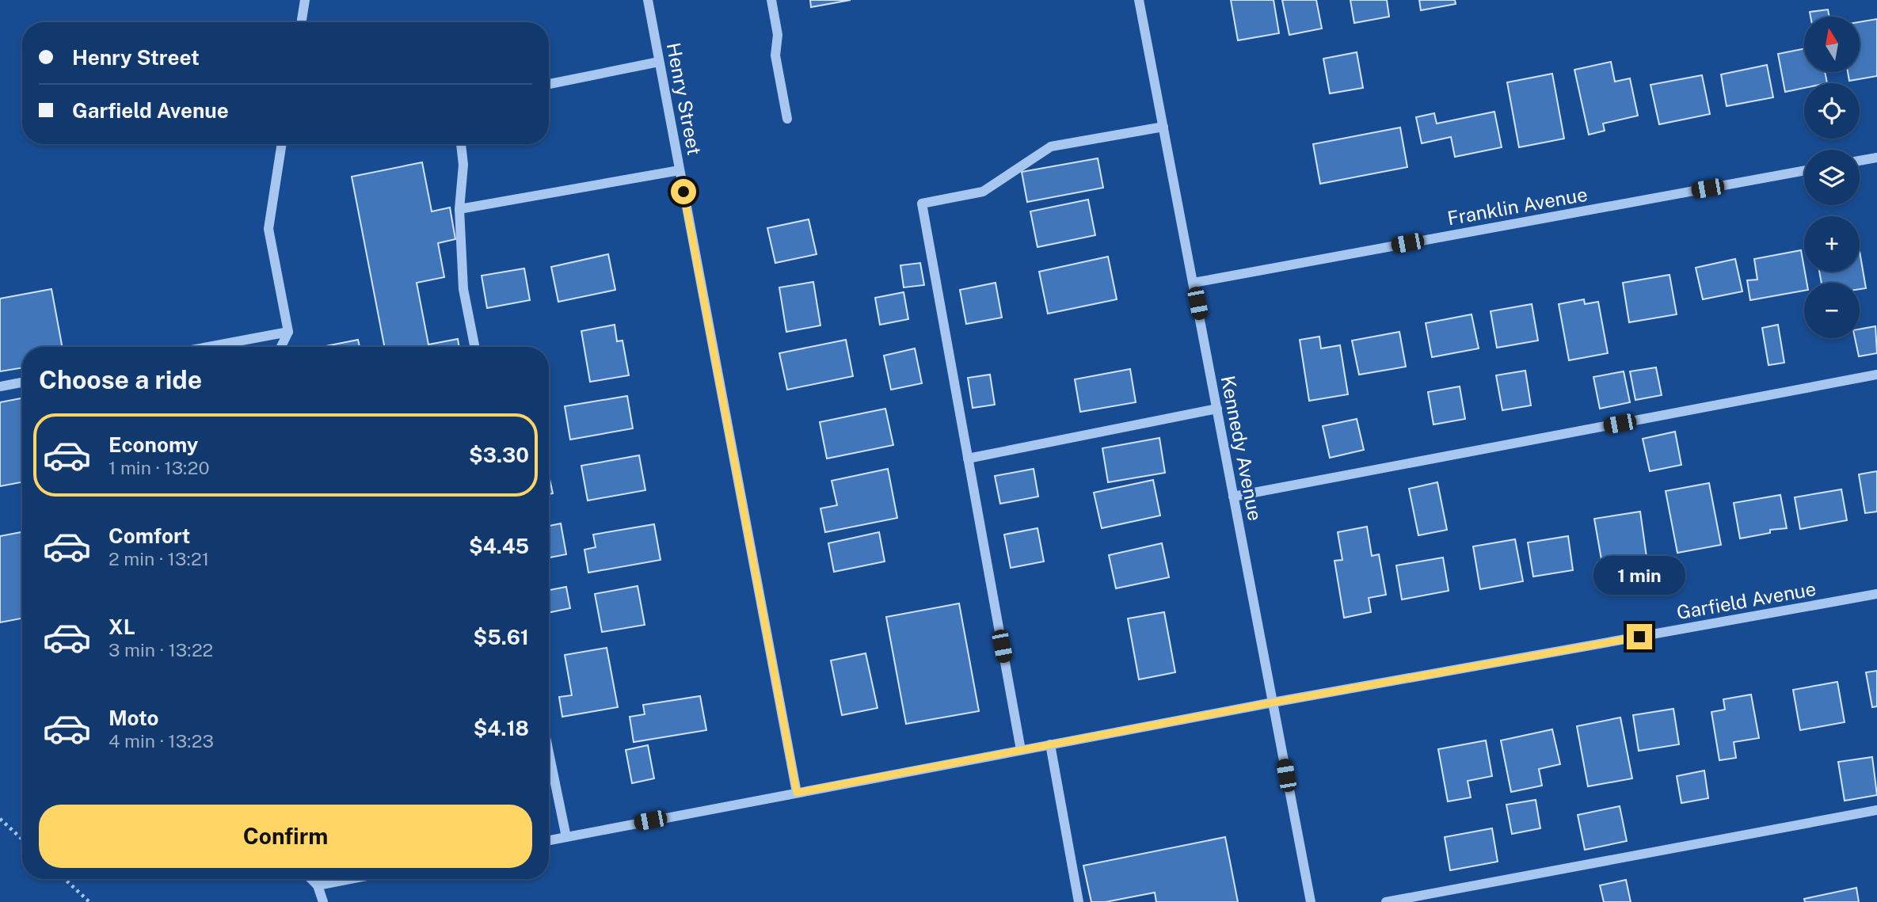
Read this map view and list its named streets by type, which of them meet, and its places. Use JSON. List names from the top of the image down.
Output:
{
  "streets": {
    "street": [
      "Henry Street",
      "Franklin Avenue",
      "Kennedy Avenue",
      "Garfield Avenue"
    ]
  },
  "crossings": [
    ["Henry Street", "Garfield Avenue"],
    ["Franklin Avenue", "Kennedy Avenue"],
    ["Kennedy Avenue", "Garfield Avenue"]
  ],
  "north": "top",
  "page": {
    "map_buttons": ["+", "−"],
    "banner": ["Henry Street", "Garfield Avenue"],
    "heading": "Choose a ride",
    "list": [
      {
        "name": "Economy",
        "note": "1 min · 13:20",
        "value": "$3.30"
      },
      {
        "name": "Comfort",
        "note": "2 min · 13:21",
        "value": "$4.45"
      },
      {
        "name": "XL",
        "note": "3 min · 13:22",
        "value": "$5.61"
      },
      {
        "name": "Moto",
        "note": "4 min · 13:23",
        "value": "$4.18"
      }
    ],
    "bubble": "1 min",
    "buttons": "Confirm"
  }
}
